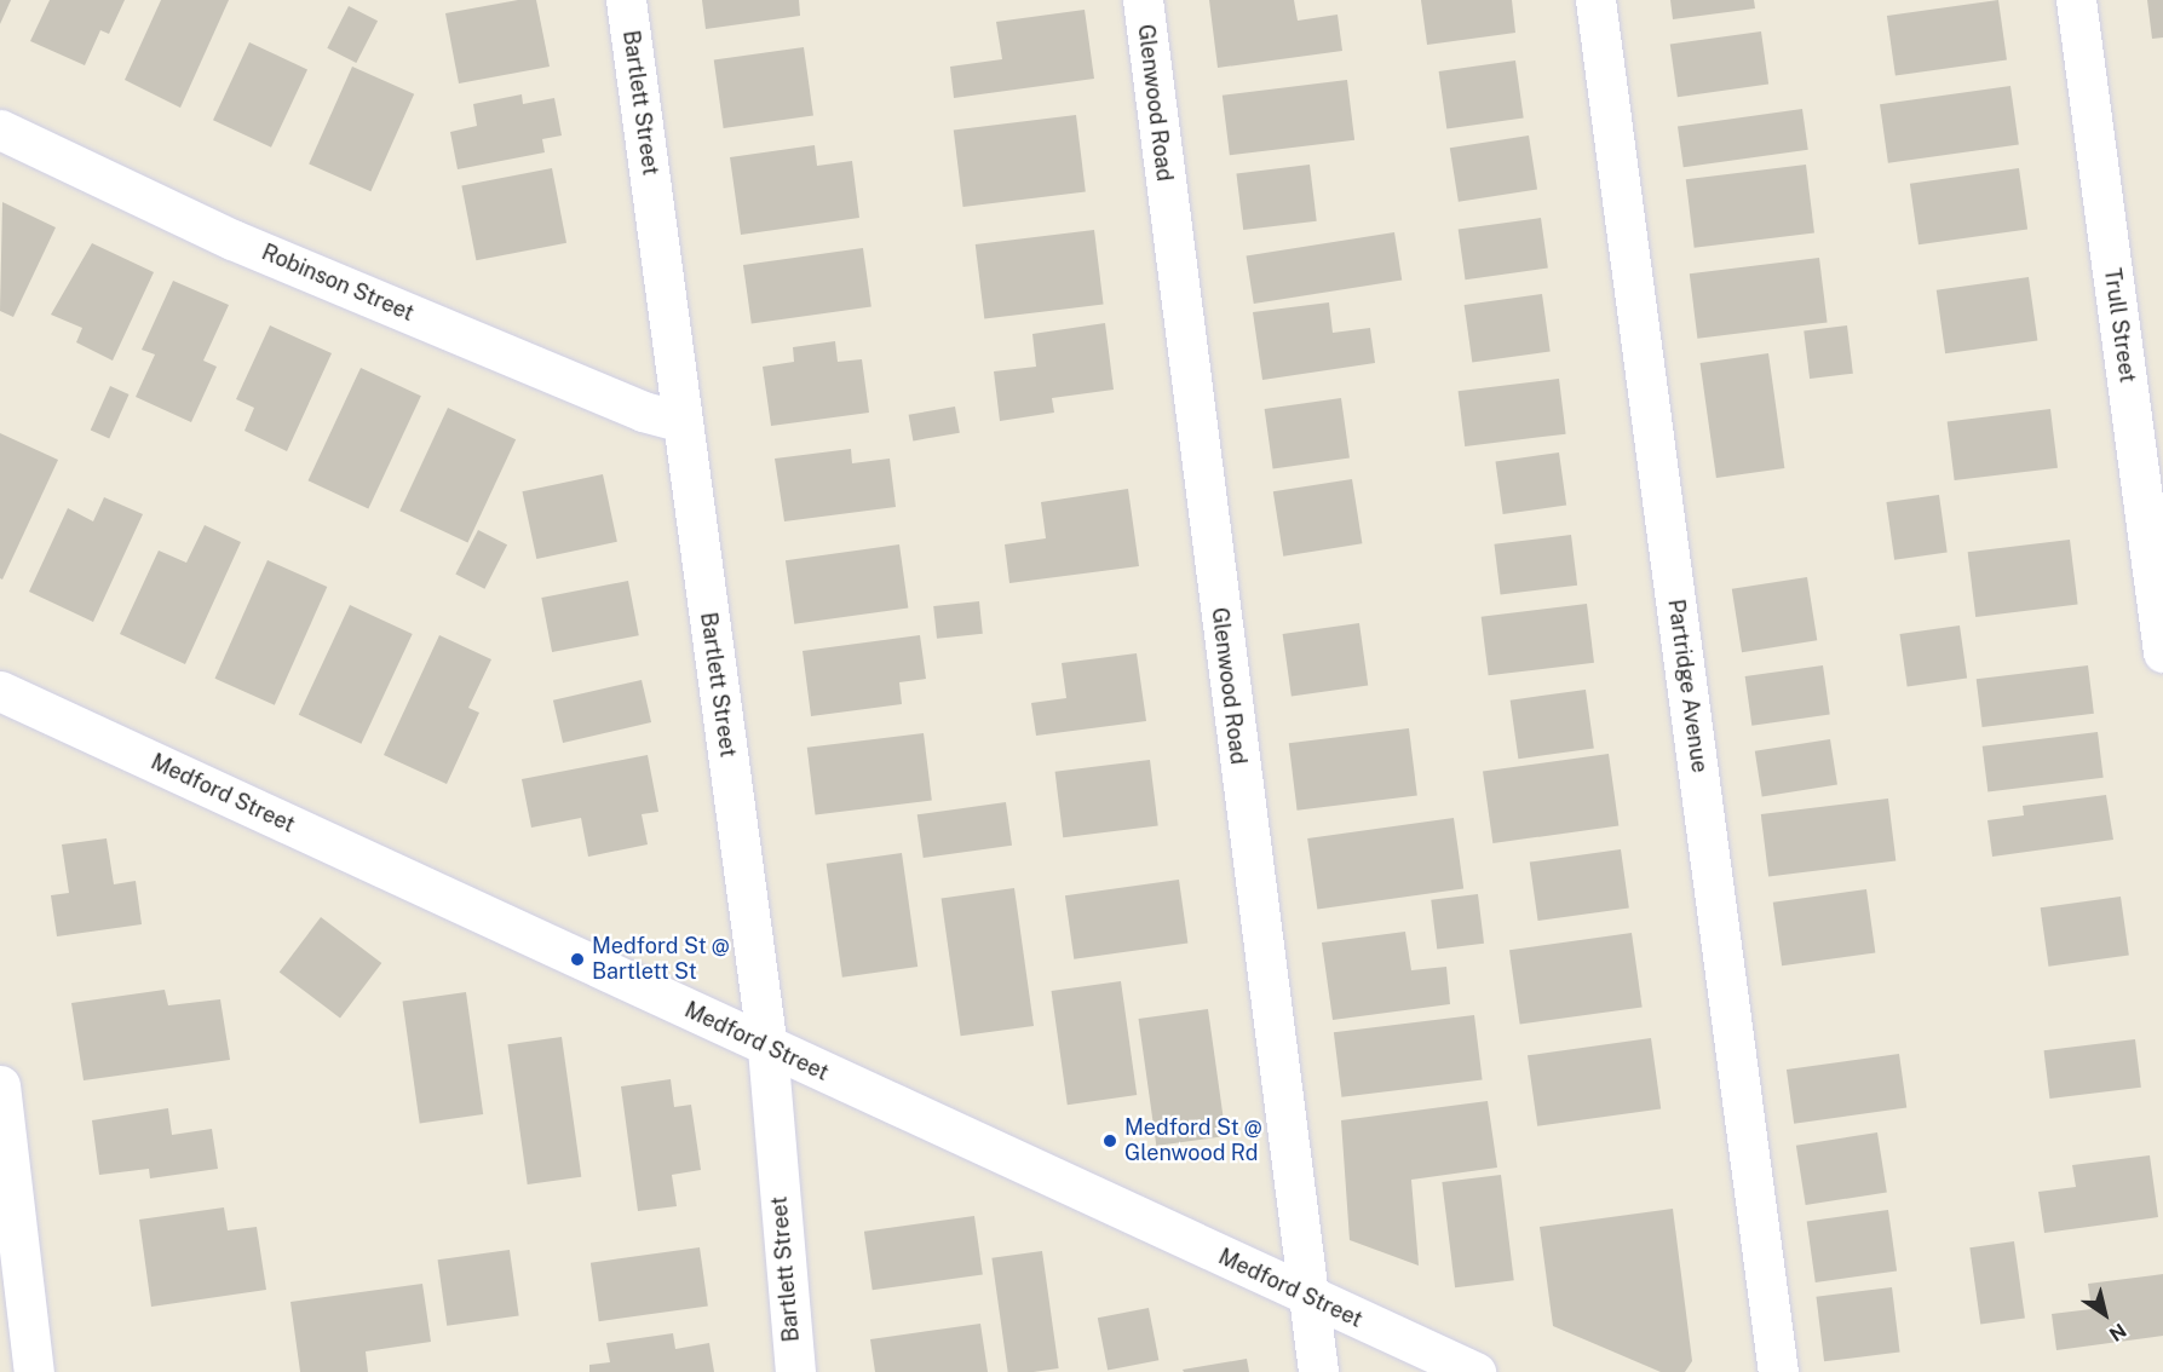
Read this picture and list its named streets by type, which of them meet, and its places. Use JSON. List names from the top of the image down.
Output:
{
  "streets": {
    "street": [
      "Bartlett Street",
      "Glenwood Road",
      "Robinson Street",
      "Trull Street",
      "Partridge Avenue",
      "Medford Street"
    ]
  },
  "crossings": [
    ["Bartlett Street", "Robinson Street"],
    ["Bartlett Street", "Medford Street"],
    ["Glenwood Road", "Medford Street"]
  ],
  "places": ["Medford St @ Bartlett St", "Medford St @ Glenwood Rd"],
  "north": "bottom right"
}
